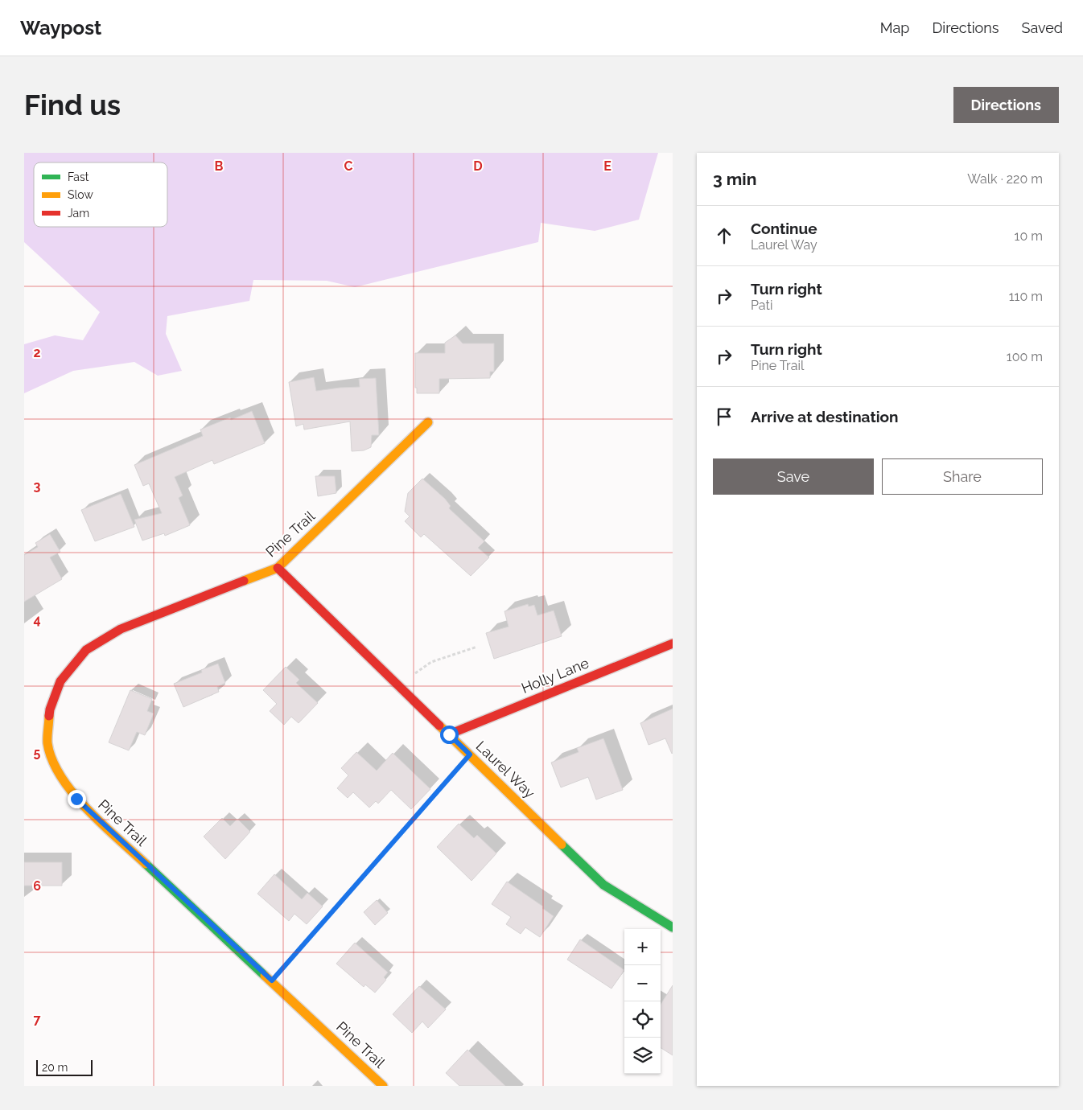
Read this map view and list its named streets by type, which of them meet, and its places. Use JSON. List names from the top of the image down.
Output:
{
  "streets": {
    "street": ["Pine Trail", "Holly Lane", "Laurel Way"]
  },
  "crossings": [
    ["Pine Trail", "Laurel Way"],
    ["Holly Lane", "Laurel Way"]
  ],
  "legend": ["Fast", "Slow", "Jam"],
  "scale_bar": "20 m",
  "page": {
    "header": "Waypost",
    "nav": ["Map", "Directions", "Saved"],
    "buttons": [
      "Directions",
      ["Save", "Share"]
    ],
    "title": "Find us",
    "heading": ["3 min", "Walk · 220 m"],
    "list": [
      ["Continue", "Laurel Way", "10 m"],
      ["Turn right", "Pati", "110 m"],
      ["Turn right", "Pine Trail", "100 m"],
      "Arrive at destination"
    ],
    "map_buttons": ["+", "−"],
    "scale": "20 m"
  },
  "grid": {
    "columns": [
      "B",
      "C",
      "D",
      "E"
    ],
    "rows": [
      "2",
      "3",
      "4",
      "5",
      "6",
      "7"
    ]
  }
}
